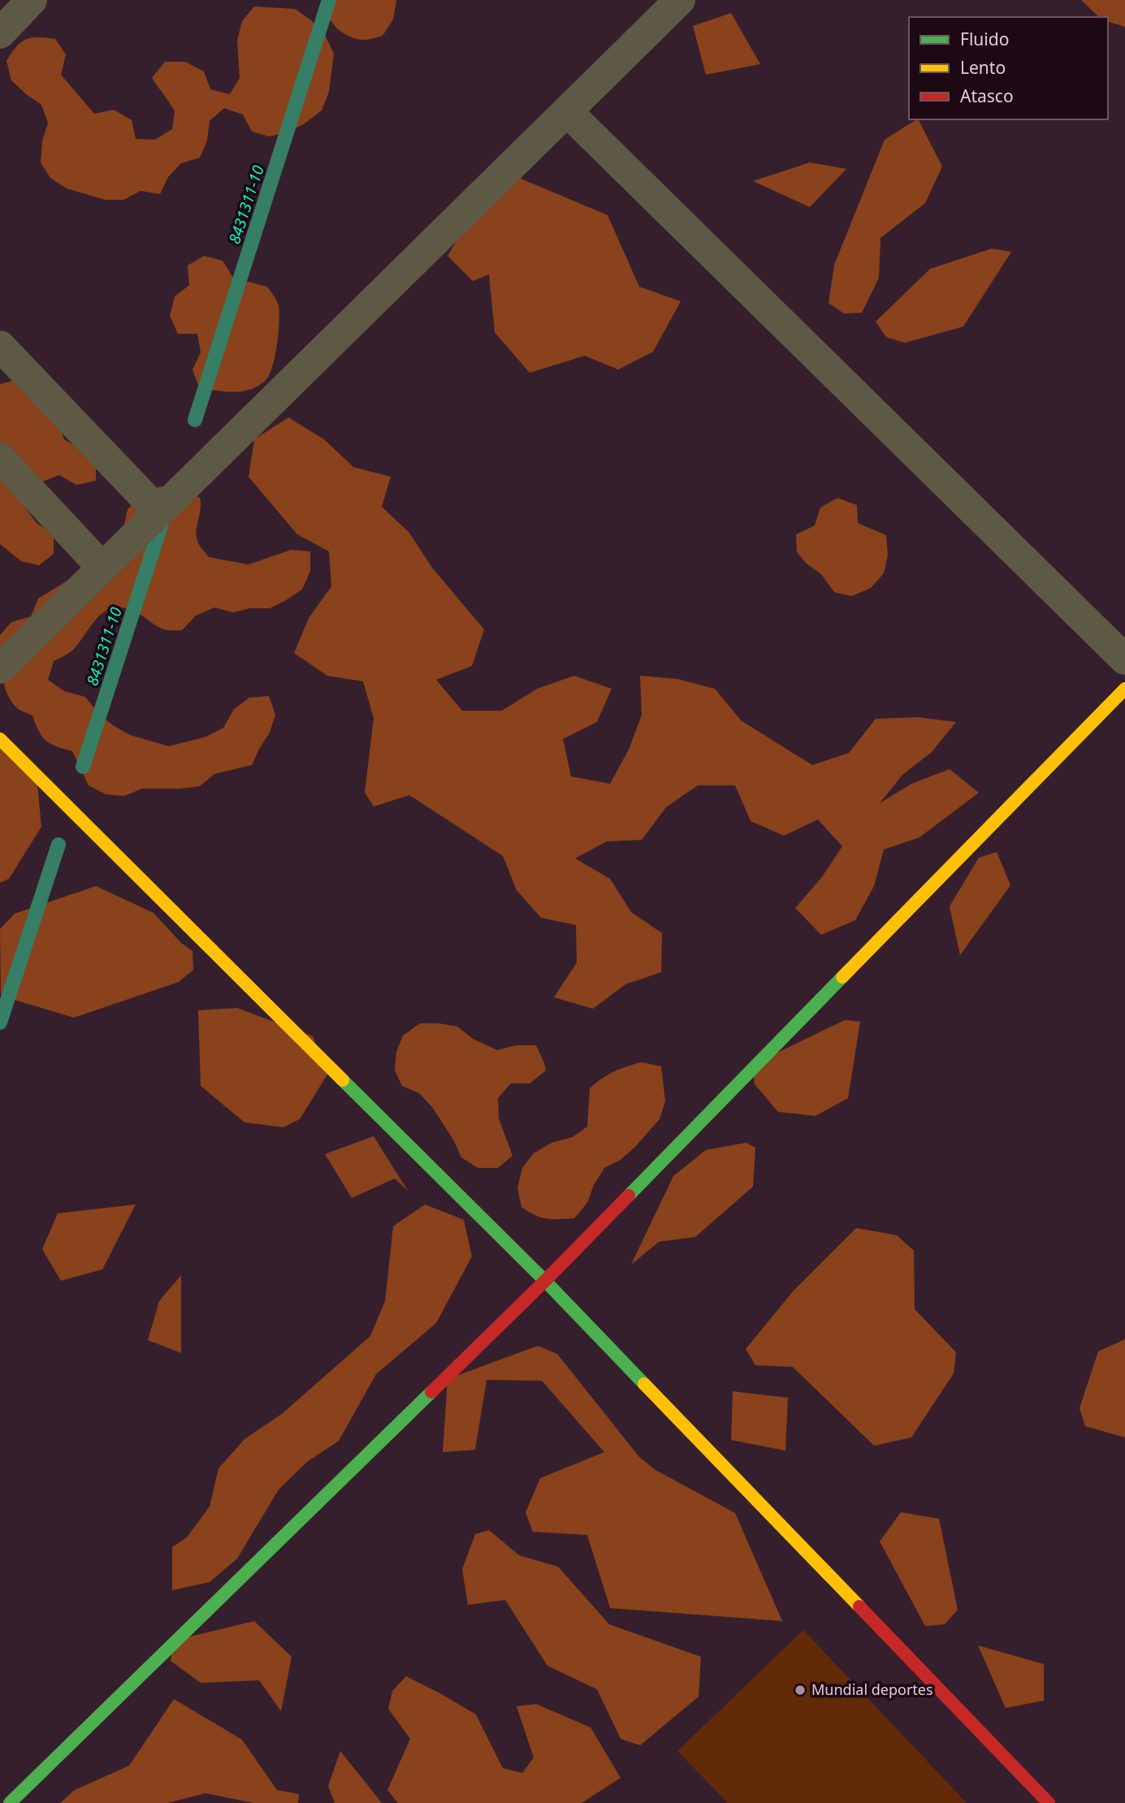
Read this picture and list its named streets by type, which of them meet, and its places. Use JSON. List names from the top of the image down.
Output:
{
  "water": ["8431311-10"],
  "places": ["Mundial deportes"],
  "legend": ["Fluido", "Lento", "Atasco"]
}
